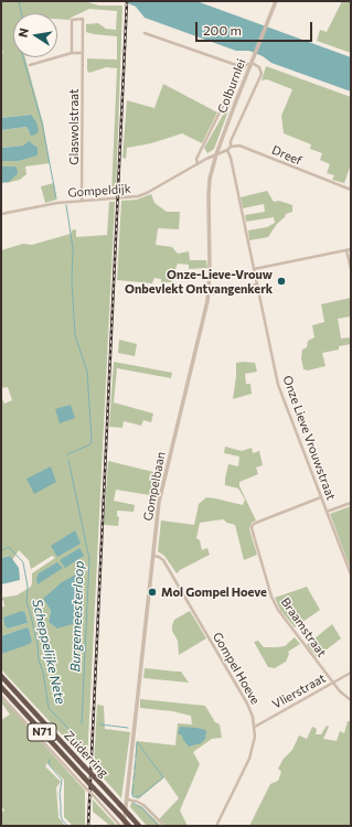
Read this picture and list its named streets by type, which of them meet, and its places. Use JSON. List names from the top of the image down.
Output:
{
  "streets": {
    "highway": ["N71", "Zuiderring"],
    "street": [
      "Colburnlei",
      "Glaswolstraat",
      "Dreef",
      "Gompeldijk",
      "Onze Lieve Vrouwstraat",
      "Gompelbaan",
      "Braamstraat",
      "Gompel Hoeve",
      "Vlierstraat"
    ]
  },
  "crossings": [
    ["Colburnlei", "Gompeldijk"],
    ["Colburnlei", "Gompelbaan"],
    ["Glaswolstraat", "Gompeldijk"],
    ["Gompeldijk", "Gompelbaan"],
    ["Onze Lieve Vrouwstraat", "Braamstraat"],
    ["Gompelbaan", "Gompel Hoeve"],
    ["Braamstraat", "Vlierstraat"],
    ["Gompel Hoeve", "Vlierstraat"]
  ],
  "water": ["Burgemeesterloop", "Scheppelijke Nete"],
  "places": ["Onze-Lieve-Vrouw Onbevlekt Ontvangenkerk", "Mol Gompel Hoeve"],
  "scale_bar": "200 m",
  "north": "left"
}
